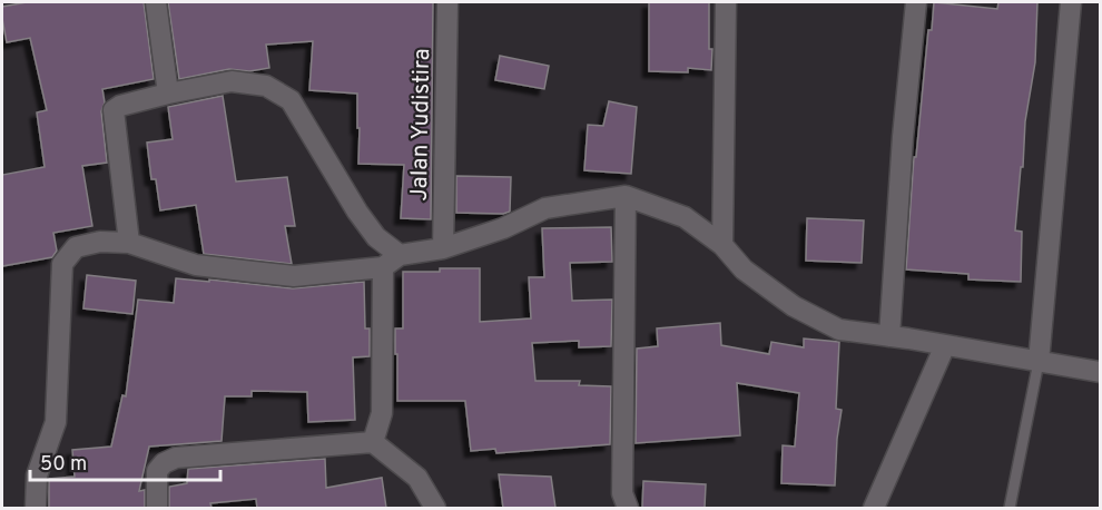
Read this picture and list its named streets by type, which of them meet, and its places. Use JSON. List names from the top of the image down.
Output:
{
  "streets": {
    "street": ["Jalan Yudistira"]
  },
  "scale_bar": "50 m"
}
